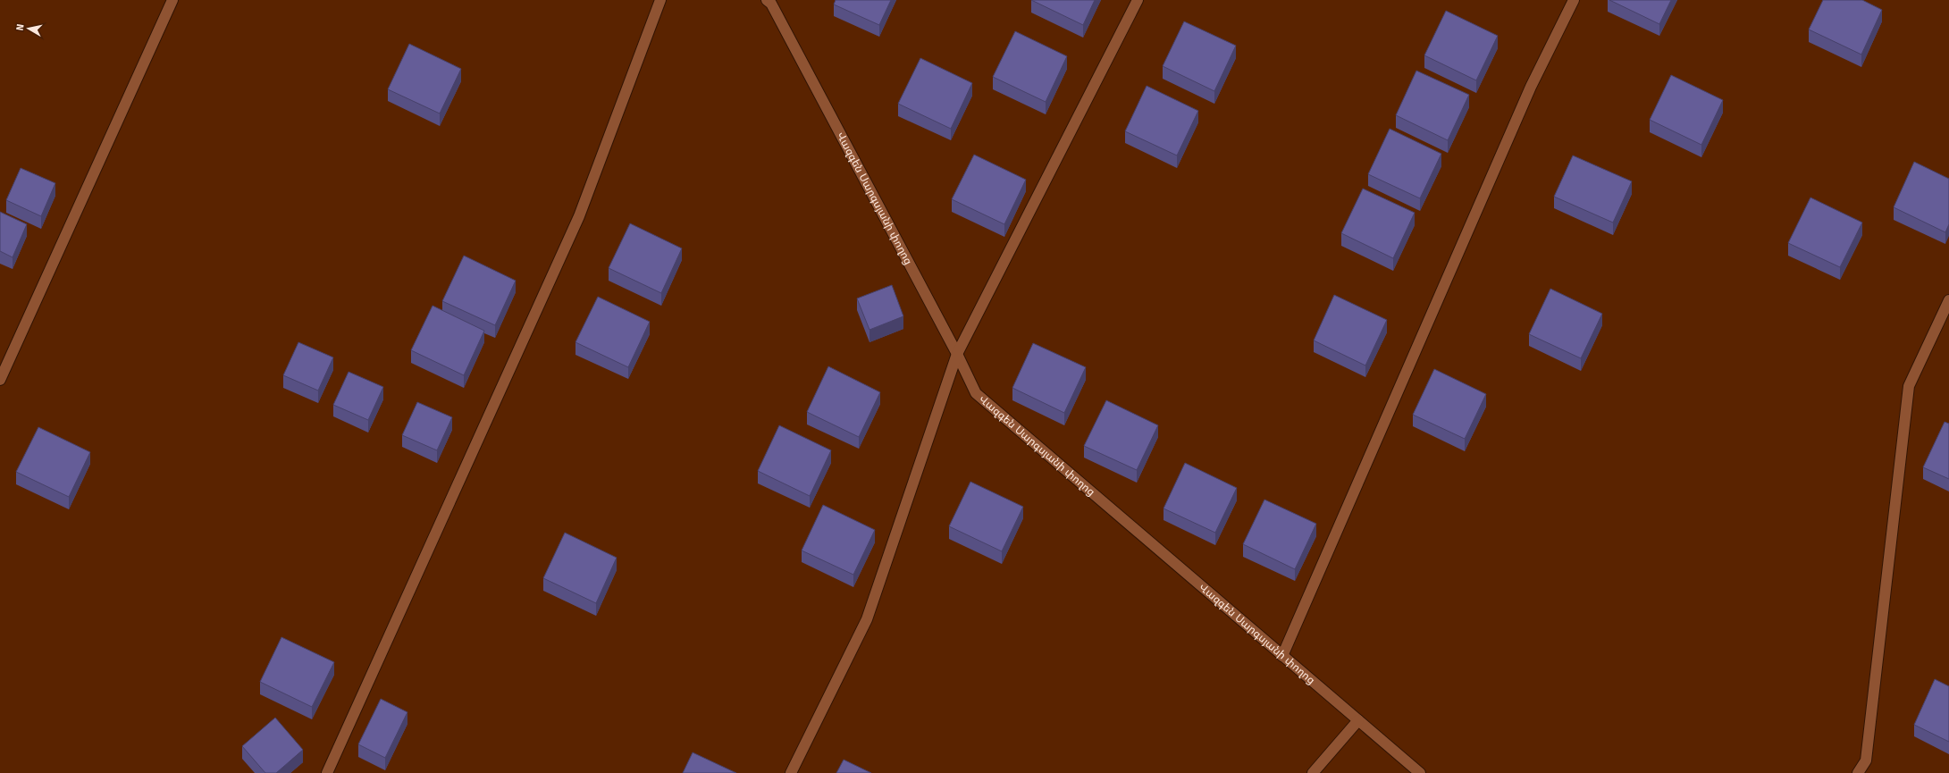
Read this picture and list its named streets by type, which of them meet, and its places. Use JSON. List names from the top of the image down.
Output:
{
  "streets": {
    "street": ["Վազգեն Սարգսյանի փողոց"]
  },
  "north": "left"
}
